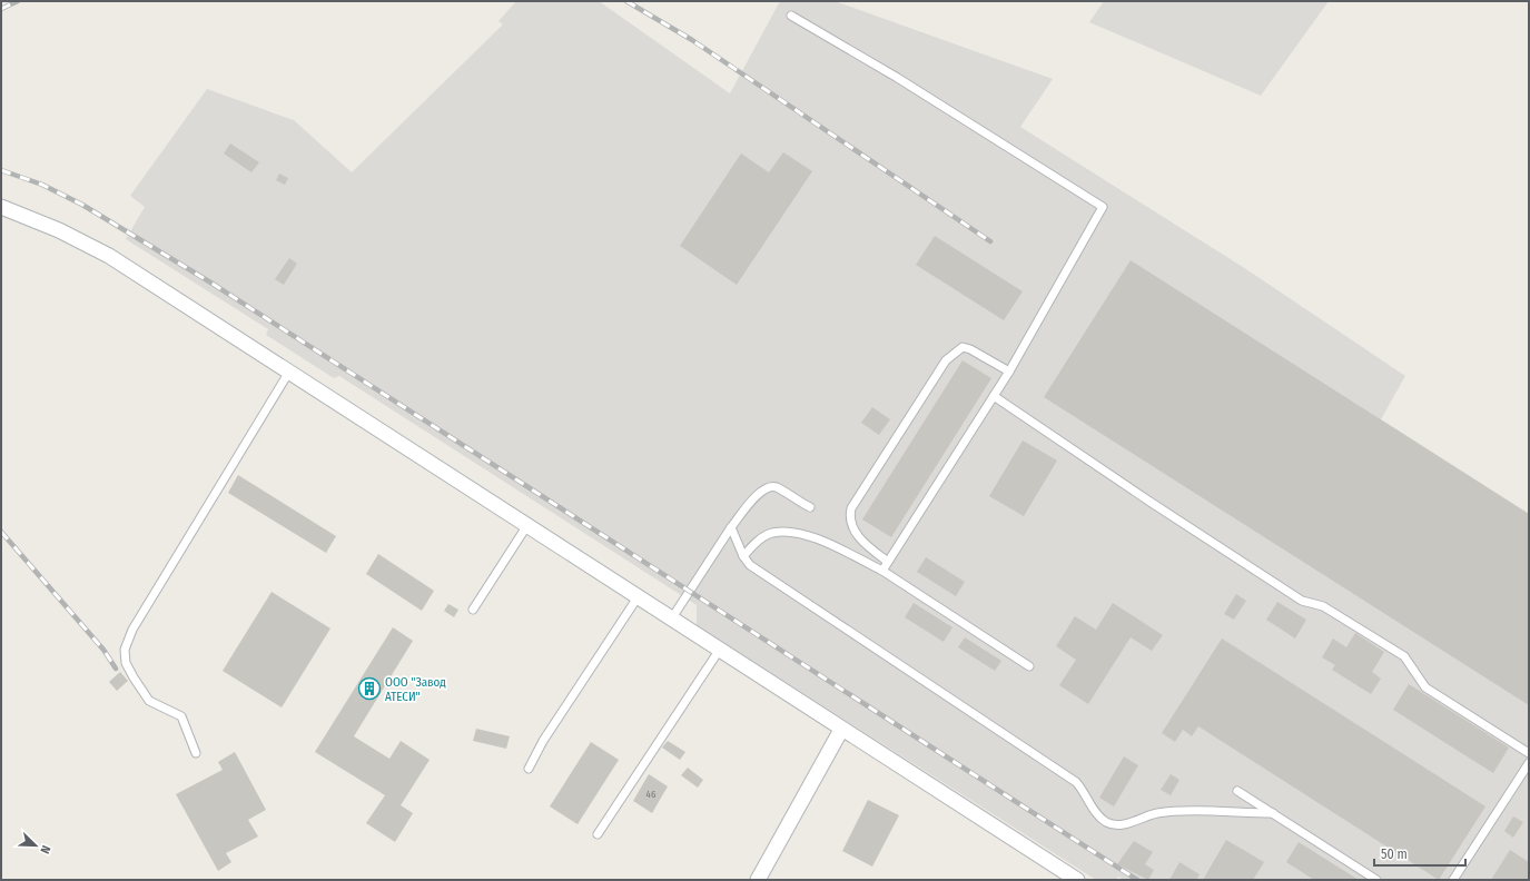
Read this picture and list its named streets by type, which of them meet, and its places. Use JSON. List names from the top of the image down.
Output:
{
  "places": {
    "building": ["ООО \"Завод АТЕСИ\""]
  },
  "house_numbers": ["46"],
  "scale_bar": "50 m",
  "north": "bottom right"
}
